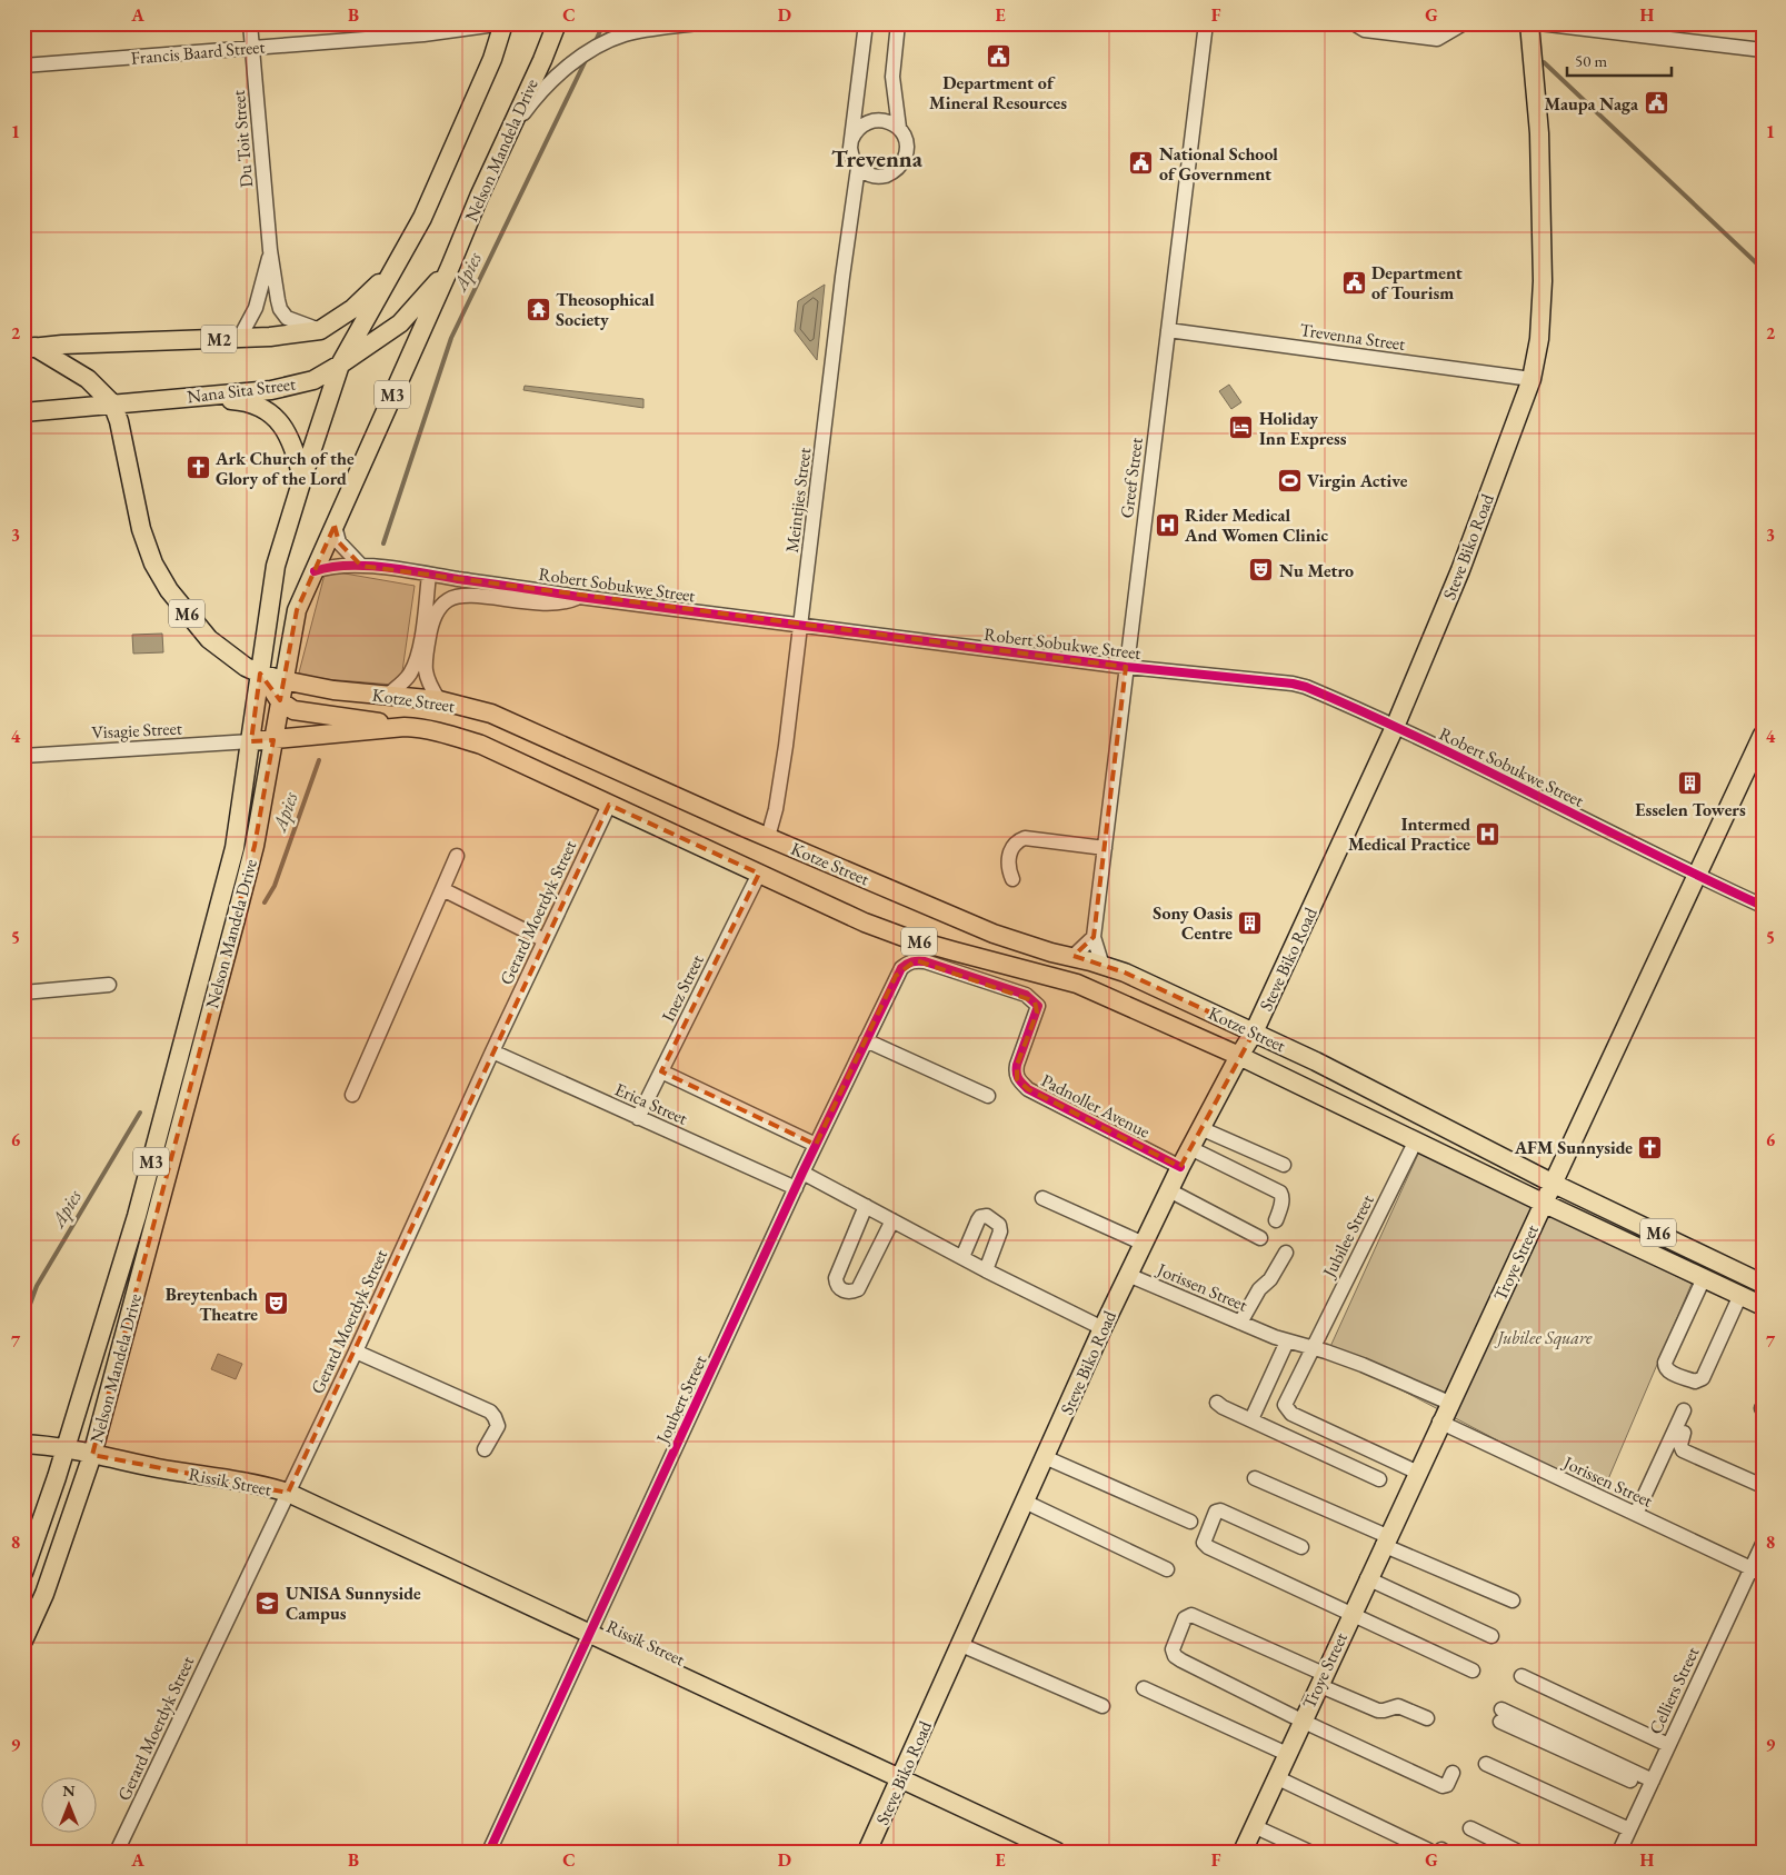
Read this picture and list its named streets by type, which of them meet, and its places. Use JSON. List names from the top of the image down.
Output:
{
  "streets": {
    "main road": [
      "Nelson Mandela Drive",
      "M2",
      "Nana Sita Street",
      "M3",
      "Steve Biko Road",
      "M6",
      "Kotze Street",
      "Troye Street",
      "Rissik Street"
    ],
    "street": [
      "Francis Baard Street",
      "Du Toit Street",
      "Trevenna Street",
      "Greef Street",
      "Meintjies Street",
      "Robert Sobukwe Street",
      "Visagie Street",
      "Gerard Moerdyk Street",
      "Inez Street",
      "Erica Street",
      "Padnoller Avenue",
      "Jubilee Street",
      "Jorissen Street",
      "Joubert Street",
      "Celliers Street"
    ]
  },
  "crossings": [
    ["Francis Baard Street", "Du Toit Street"],
    ["Francis Baard Street", "Nelson Mandela Drive"],
    ["Du Toit Street", "M2"],
    ["Nelson Mandela Drive", "M2"],
    ["Nelson Mandela Drive", "Nana Sita Street"],
    ["Nelson Mandela Drive", "Robert Sobukwe Street"],
    ["Nelson Mandela Drive", "Kotze Street"],
    ["Nelson Mandela Drive", "Visagie Street"],
    ["Nelson Mandela Drive", "Rissik Street"],
    ["Trevenna Street", "Greef Street"],
    ["Trevenna Street", "Steve Biko Road"],
    ["M2", "Kotze Street"],
    ["Nana Sita Street", "Kotze Street"],
    ["Greef Street", "Robert Sobukwe Street"],
    ["Greef Street", "Kotze Street"],
    ["Meintjies Street", "Robert Sobukwe Street"],
    ["Meintjies Street", "Kotze Street"],
    ["Steve Biko Road", "Robert Sobukwe Street"],
    ["Steve Biko Road", "Kotze Street"],
    ["Steve Biko Road", "Padnoller Avenue"],
    ["Steve Biko Road", "Jorissen Street"],
    ["Steve Biko Road", "Rissik Street"],
    ["Robert Sobukwe Street", "Kotze Street"],
    ["Robert Sobukwe Street", "Troye Street"],
    ["Kotze Street", "Visagie Street"],
    ["Kotze Street", "Gerard Moerdyk Street"],
    ["Kotze Street", "Inez Street"],
    ["Kotze Street", "Jubilee Street"],
    ["Kotze Street", "Troye Street"],
    ["Gerard Moerdyk Street", "Erica Street"],
    ["Gerard Moerdyk Street", "Rissik Street"],
    ["Inez Street", "Erica Street"],
    ["Erica Street", "Joubert Street"],
    ["Padnoller Avenue", "Joubert Street"],
    ["Jubilee Street", "Troye Street"],
    ["Jubilee Street", "Jorissen Street"],
    ["Troye Street", "Jorissen Street"],
    ["Jorissen Street", "Celliers Street"],
    ["Joubert Street", "Rissik Street"]
  ],
  "districts": ["Trevenna"],
  "water": ["Apies"],
  "parks": ["Jubilee Square"],
  "places": {
    "public building": [
      "Department of Mineral Resources",
      "Maupa Naga",
      "National School of Government",
      "Department of Tourism"
    ],
    "temple": ["Theosophical Society"],
    "hotel": ["Holiday Inn Express"],
    "church": ["Ark Church of the Glory of the Lord", "AFM Sunnyside"],
    "sports": ["Virgin Active"],
    "hospital": ["Rider Medical And Women Clinic", "Intermed Medical Practice"],
    "theatre": ["Nu Metro", "Breytenbach Theatre"],
    "building": ["Esselen Towers", "Sony Oasis Centre"],
    "school or university": ["UNISA Sunnyside Campus"]
  },
  "scale_bar": "50 m",
  "north": "top",
  "grid": {
    "columns": [
      "A",
      "B",
      "C",
      "D",
      "E",
      "F",
      "G",
      "H"
    ],
    "rows": [
      "1",
      "2",
      "3",
      "4",
      "5",
      "6",
      "7",
      "8",
      "9"
    ]
  }
}
